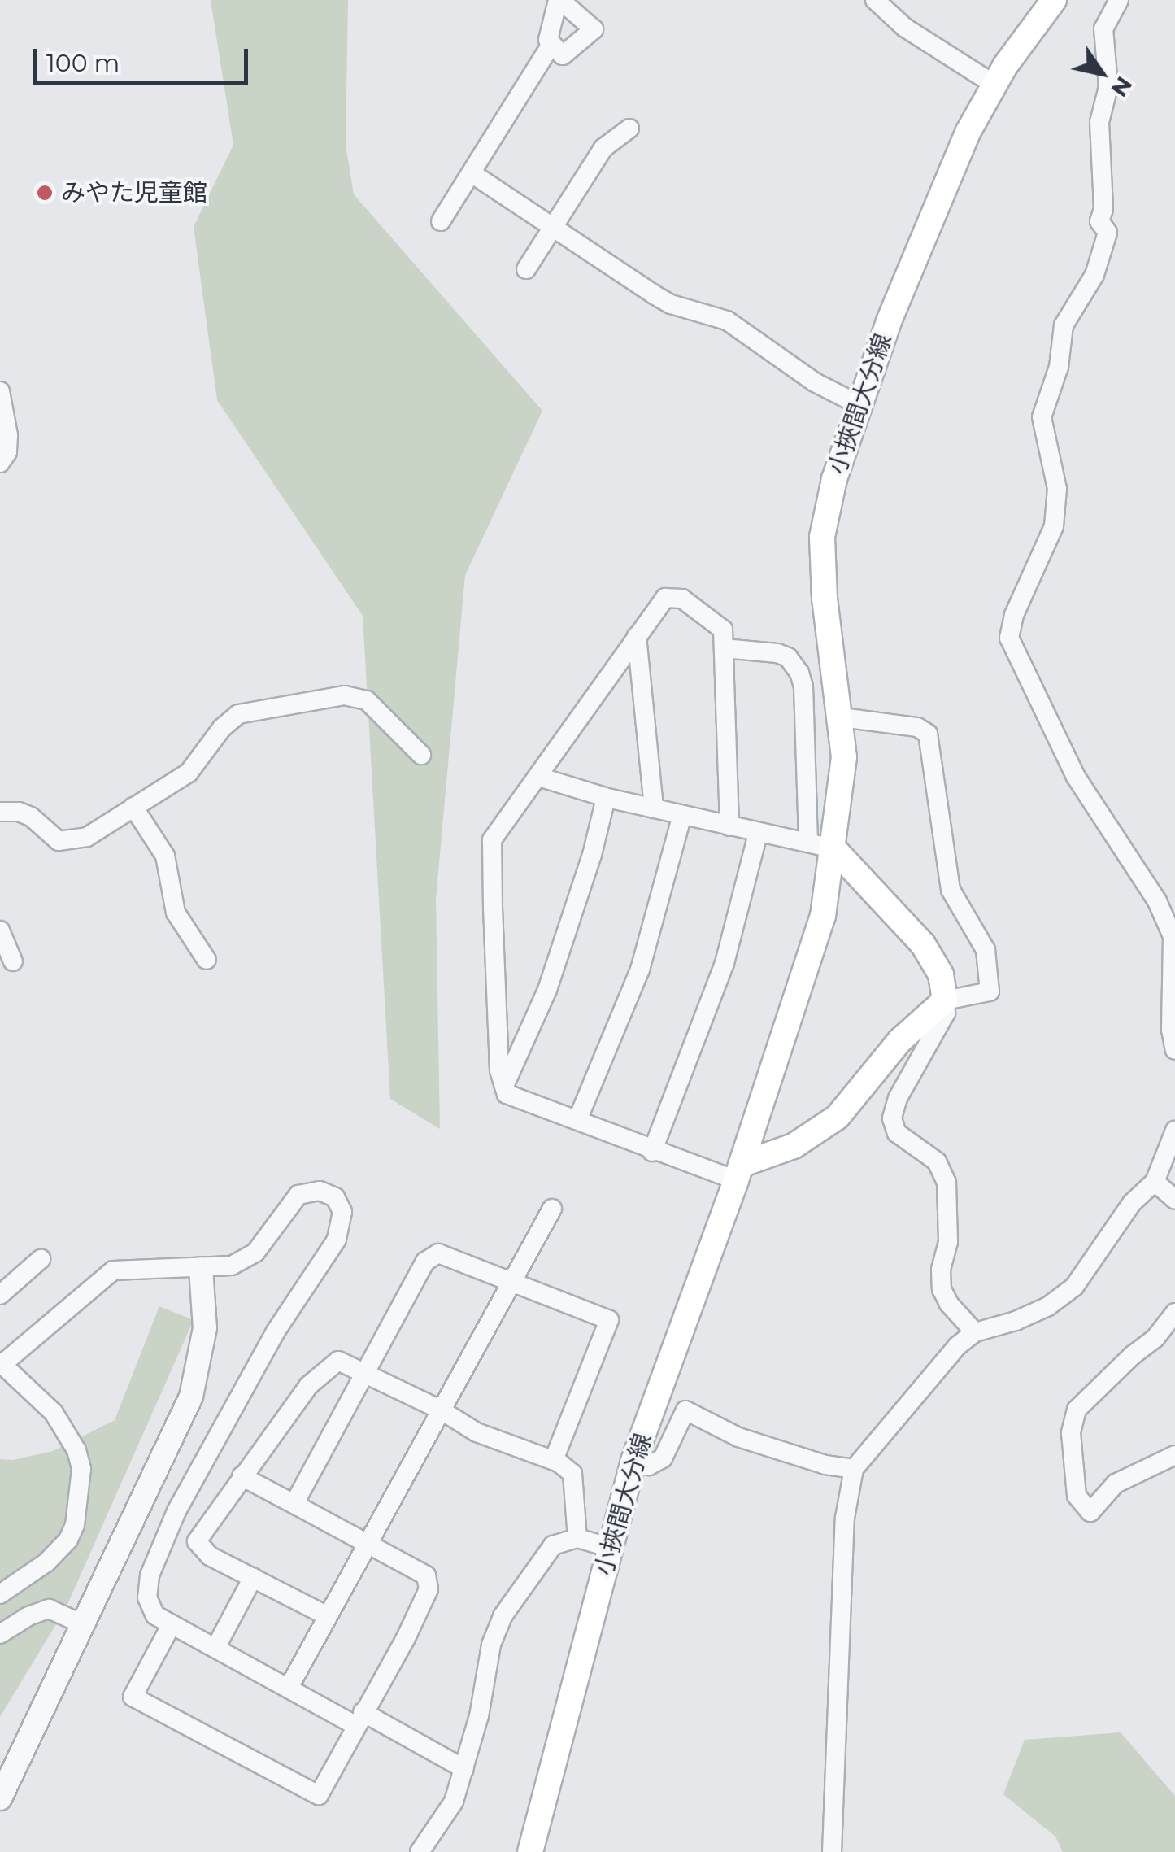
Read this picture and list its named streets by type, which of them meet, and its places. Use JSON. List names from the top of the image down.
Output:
{
  "streets": {
    "main road": ["小挾間大分線"]
  },
  "places": ["みやた児童館"],
  "scale_bar": "100 m",
  "north": "bottom right"
}
